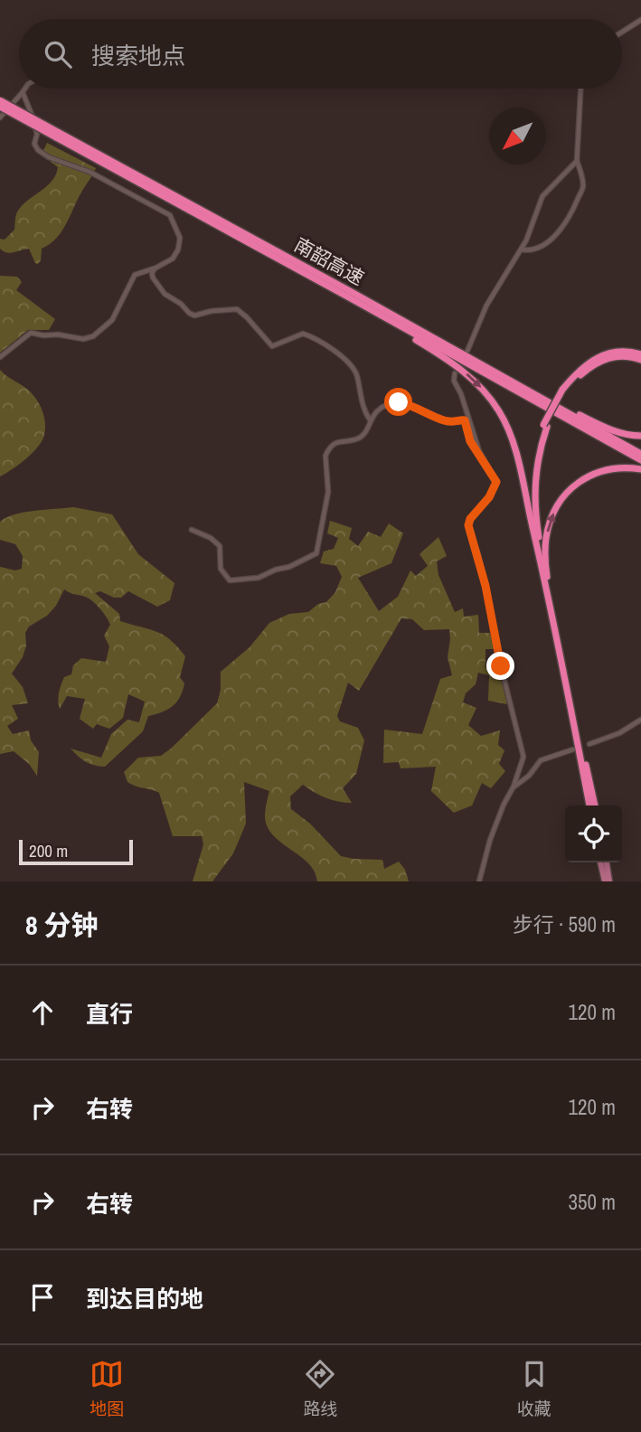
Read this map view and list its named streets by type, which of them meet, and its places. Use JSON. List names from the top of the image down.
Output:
{
  "streets": {
    "highway": ["南韶高速"]
  },
  "scale_bar": "200 m",
  "north": "bottom left",
  "page": {
    "search": "搜索地点",
    "scale": "200 m",
    "heading": ["8 分钟", "步行 · 590 m"],
    "list": [
      ["直行", "120 m"],
      ["右转", "120 m"],
      ["右转", "350 m"],
      "到达目的地"
    ],
    "nav": ["地图", "路线", "收藏"]
  }
}
